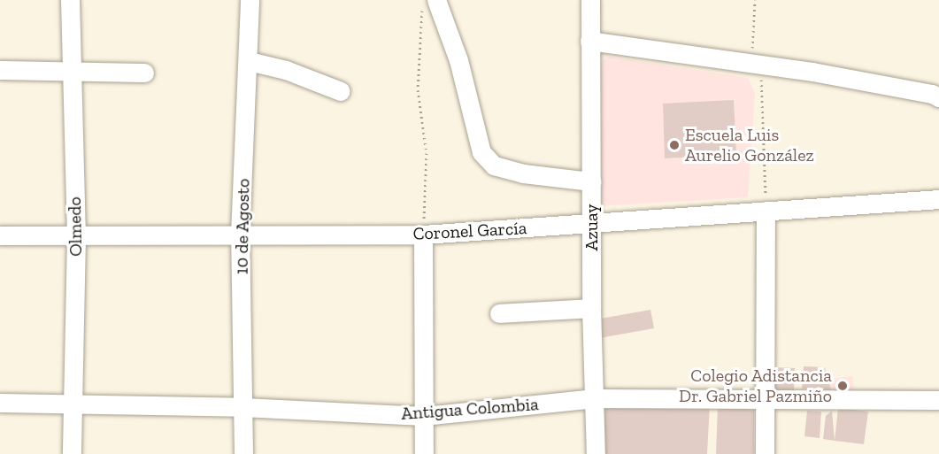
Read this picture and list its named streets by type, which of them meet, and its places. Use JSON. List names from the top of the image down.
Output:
{
  "streets": {
    "street": [
      "Olmedo",
      "10 de Agosto",
      "Azuay",
      "Coronel García",
      "Antigua Colombia"
    ]
  },
  "crossings": [
    ["Olmedo", "Coronel García"],
    ["Olmedo", "Antigua Colombia"],
    ["10 de Agosto", "Coronel García"],
    ["10 de Agosto", "Antigua Colombia"],
    ["Azuay", "Coronel García"],
    ["Azuay", "Antigua Colombia"]
  ],
  "places": ["Escuela Luis Aurelio González", "Colegio Adistancia Dr. Gabriel Pazmiño"]
}
